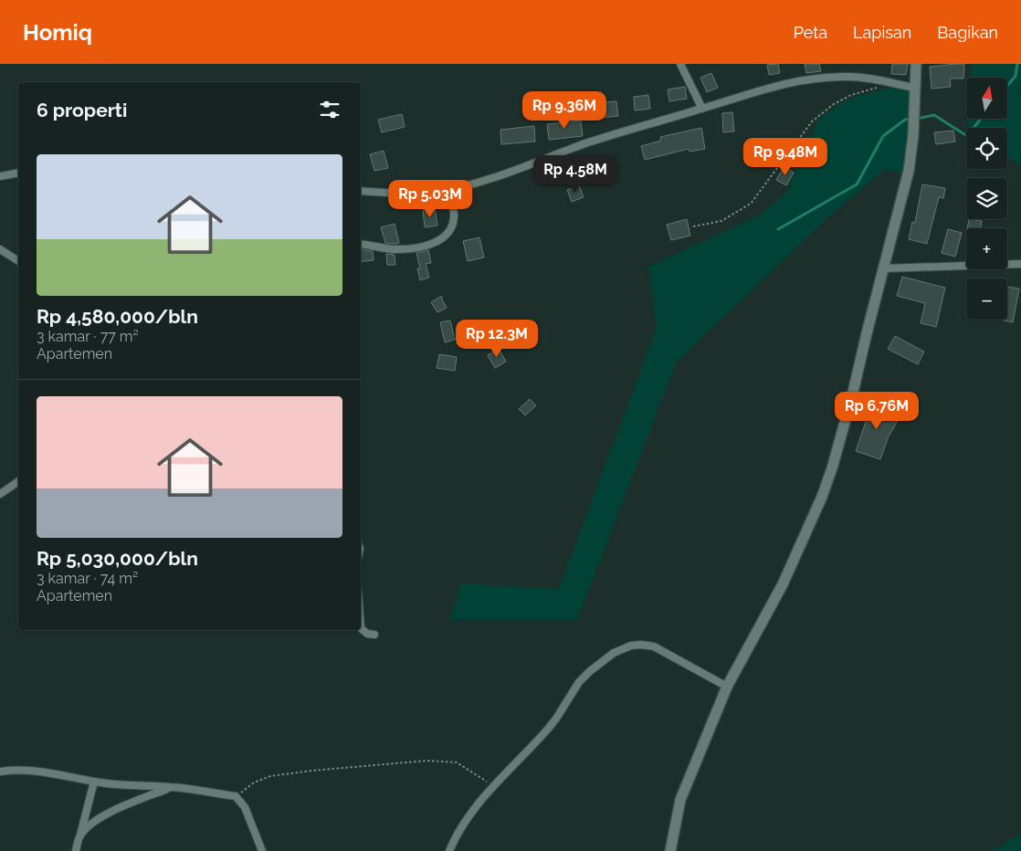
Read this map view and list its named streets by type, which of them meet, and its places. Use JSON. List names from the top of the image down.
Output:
{
  "north": "top",
  "page": {
    "header": "Homiq",
    "nav": ["Peta", "Lapisan", "Bagikan"],
    "map_buttons": ["+", "−"],
    "heading": "6 properti",
    "price": [
      "Rp 9.36M",
      "Rp 9.48M",
      "Rp 4.58M",
      "Rp 5.03M",
      "Rp 12.3M",
      "Rp 6.76M"
    ],
    "list": [
      {
        "name": "Rp 4,580,000/bln",
        "note": "3 kamar · 77 m² · Apartemen"
      },
      {
        "name": "Rp 5,030,000/bln",
        "note": "3 kamar · 74 m² · Apartemen"
      }
    ]
  }
}
